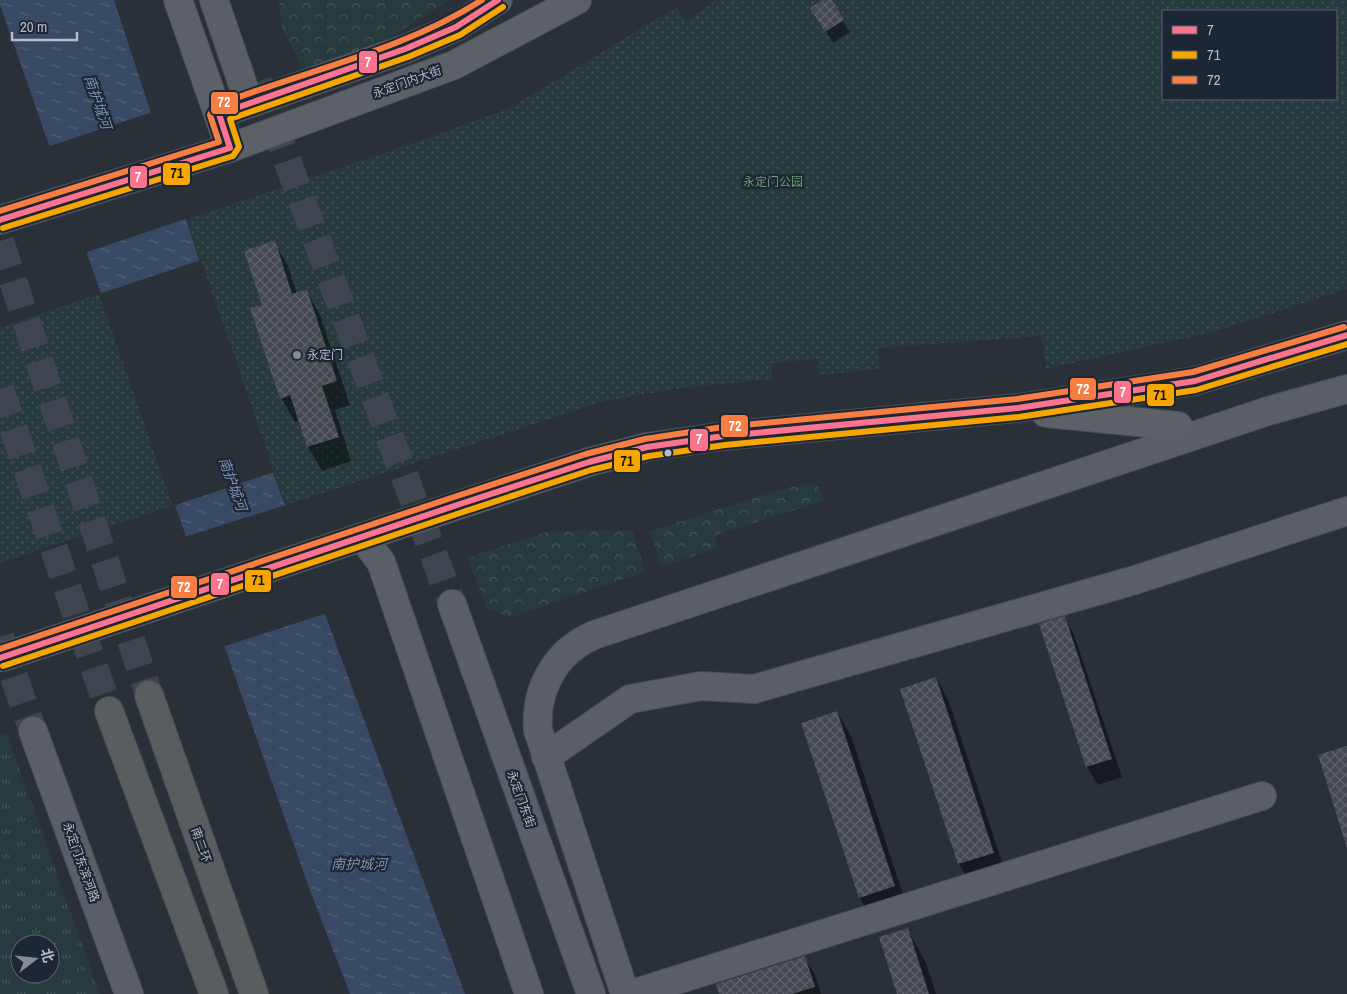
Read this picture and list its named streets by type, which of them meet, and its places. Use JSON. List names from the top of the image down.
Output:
{
  "streets": {
    "highway": ["南二环"],
    "main road": ["永定门内大街"],
    "street": ["永定门东街", "永定门东滨河路"]
  },
  "water": ["南护城河"],
  "parks": ["永定门公园"],
  "places": ["永定门"],
  "lines": ["transit line 7", "transit line 72", "transit line 71"],
  "legend": ["7", "71", "72"],
  "scale_bar": "20 m",
  "north": "right"
}
